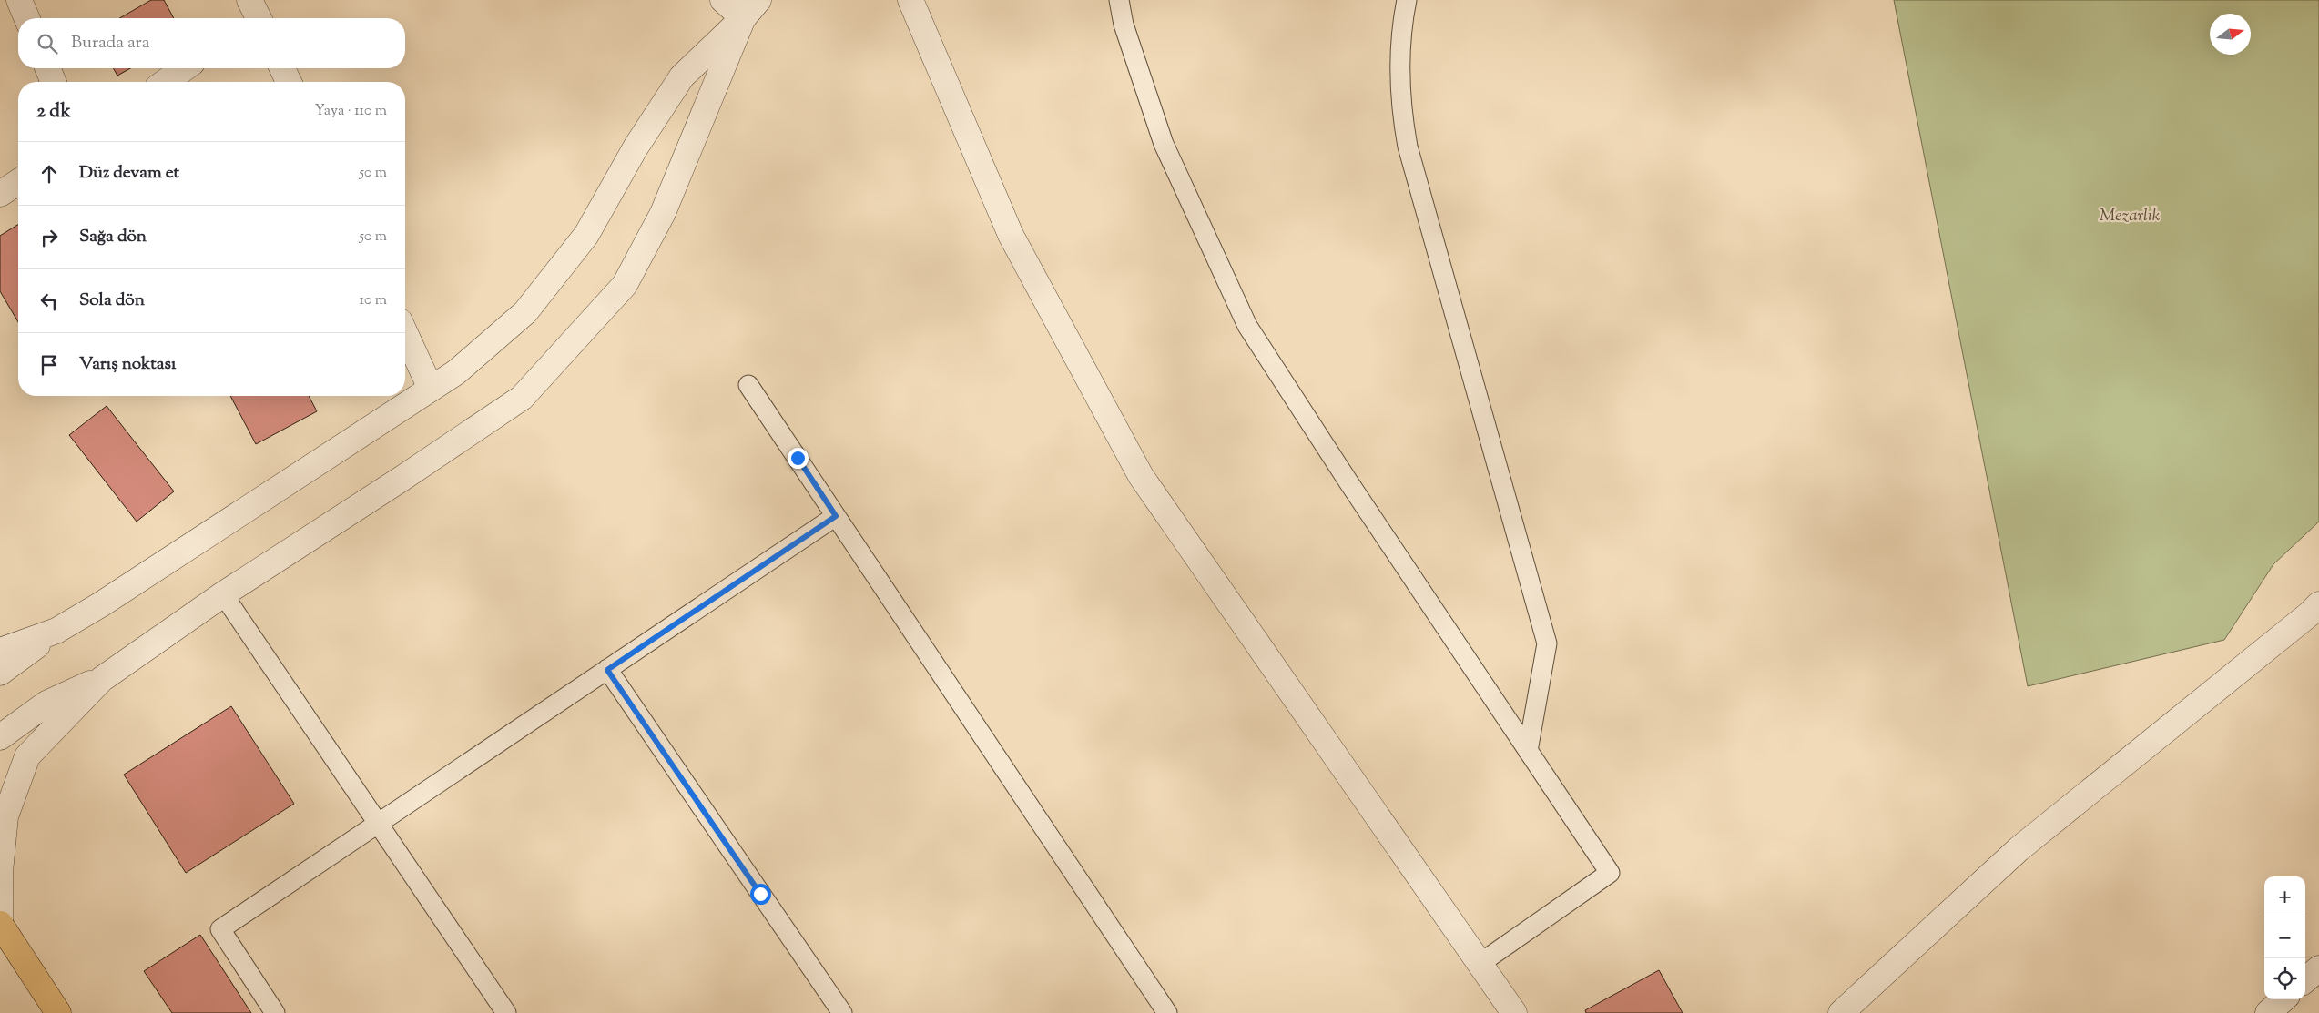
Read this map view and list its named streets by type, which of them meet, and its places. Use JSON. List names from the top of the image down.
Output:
{
  "parks": ["Mezarlık"],
  "north": "right",
  "page": {
    "search": "Burada ara",
    "heading": ["2 dk", "Yaya · 110 m"],
    "list": [
      ["Düz devam et", "50 m"],
      ["Sağa dön", "50 m"],
      ["Sola dön", "10 m"],
      "Varış noktası"
    ],
    "map_buttons": ["+", "−"]
  }
}
